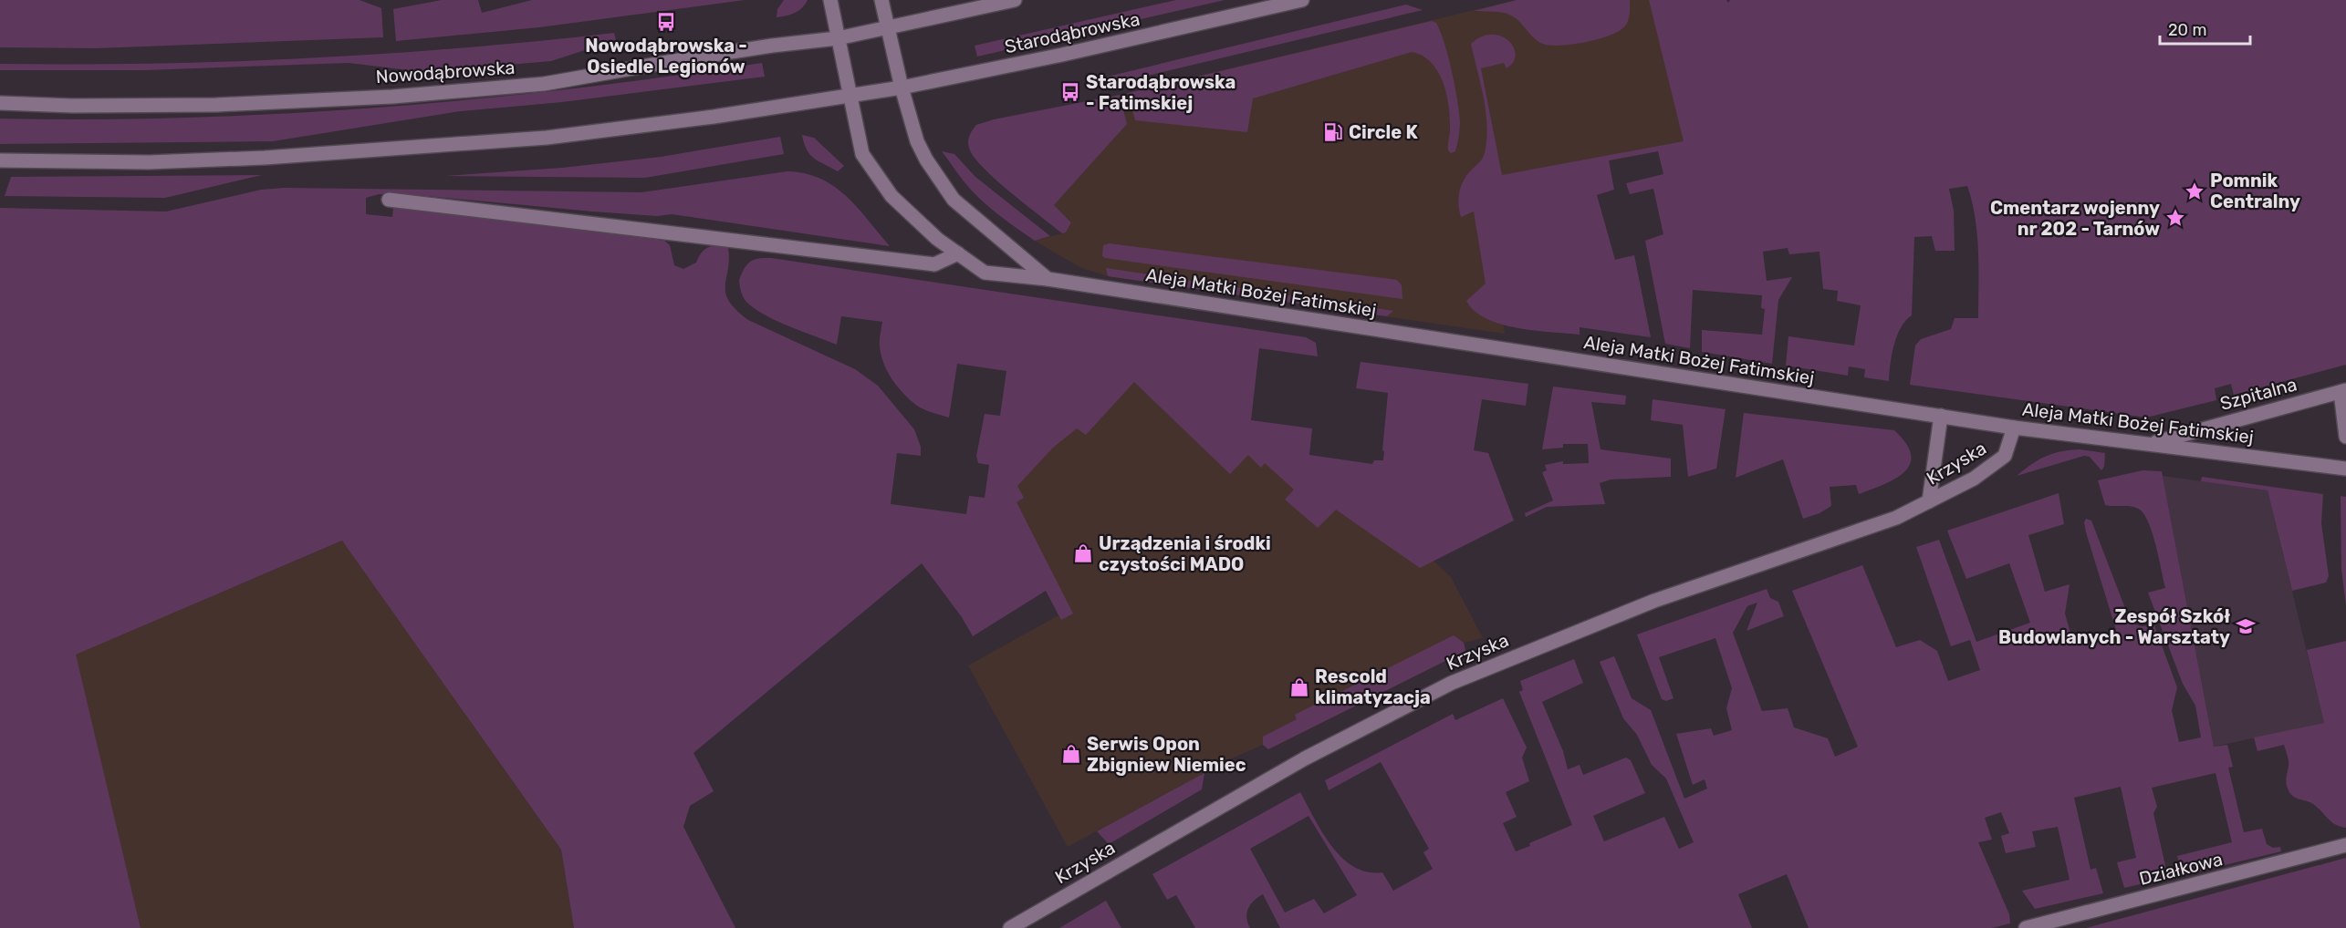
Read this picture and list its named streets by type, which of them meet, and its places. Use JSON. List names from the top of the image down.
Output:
{
  "streets": {
    "street": [
      "Starodąbrowska",
      "Nowodąbrowska",
      "Aleja Matki Bożej Fatimskiej",
      "Szpitalna",
      "Krzyska",
      "Działkowa"
    ]
  },
  "crossings": [
    ["Starodąbrowska", "Aleja Matki Bożej Fatimskiej"],
    ["Nowodąbrowska", "Aleja Matki Bożej Fatimskiej"],
    ["Aleja Matki Bożej Fatimskiej", "Szpitalna"],
    ["Aleja Matki Bożej Fatimskiej", "Krzyska"]
  ],
  "places": {
    "bus stop": ["Nowodąbrowska - Osiedle Legionów", "Starodąbrowska - Fatimskiej"],
    "fuel station": ["Circle K"],
    "place": ["Pomnik Centralny", "Cmentarz wojenny nr 202 - Tarnów"],
    "shop": ["Urządzenia i środki czystości MADO", "Rescold klimatyzacja", "Serwis Opon Zbigniew Niemiec"],
    "school or university": ["Zespół Szkół Budowlanych - Warsztaty"]
  },
  "scale_bar": "20 m"
}
